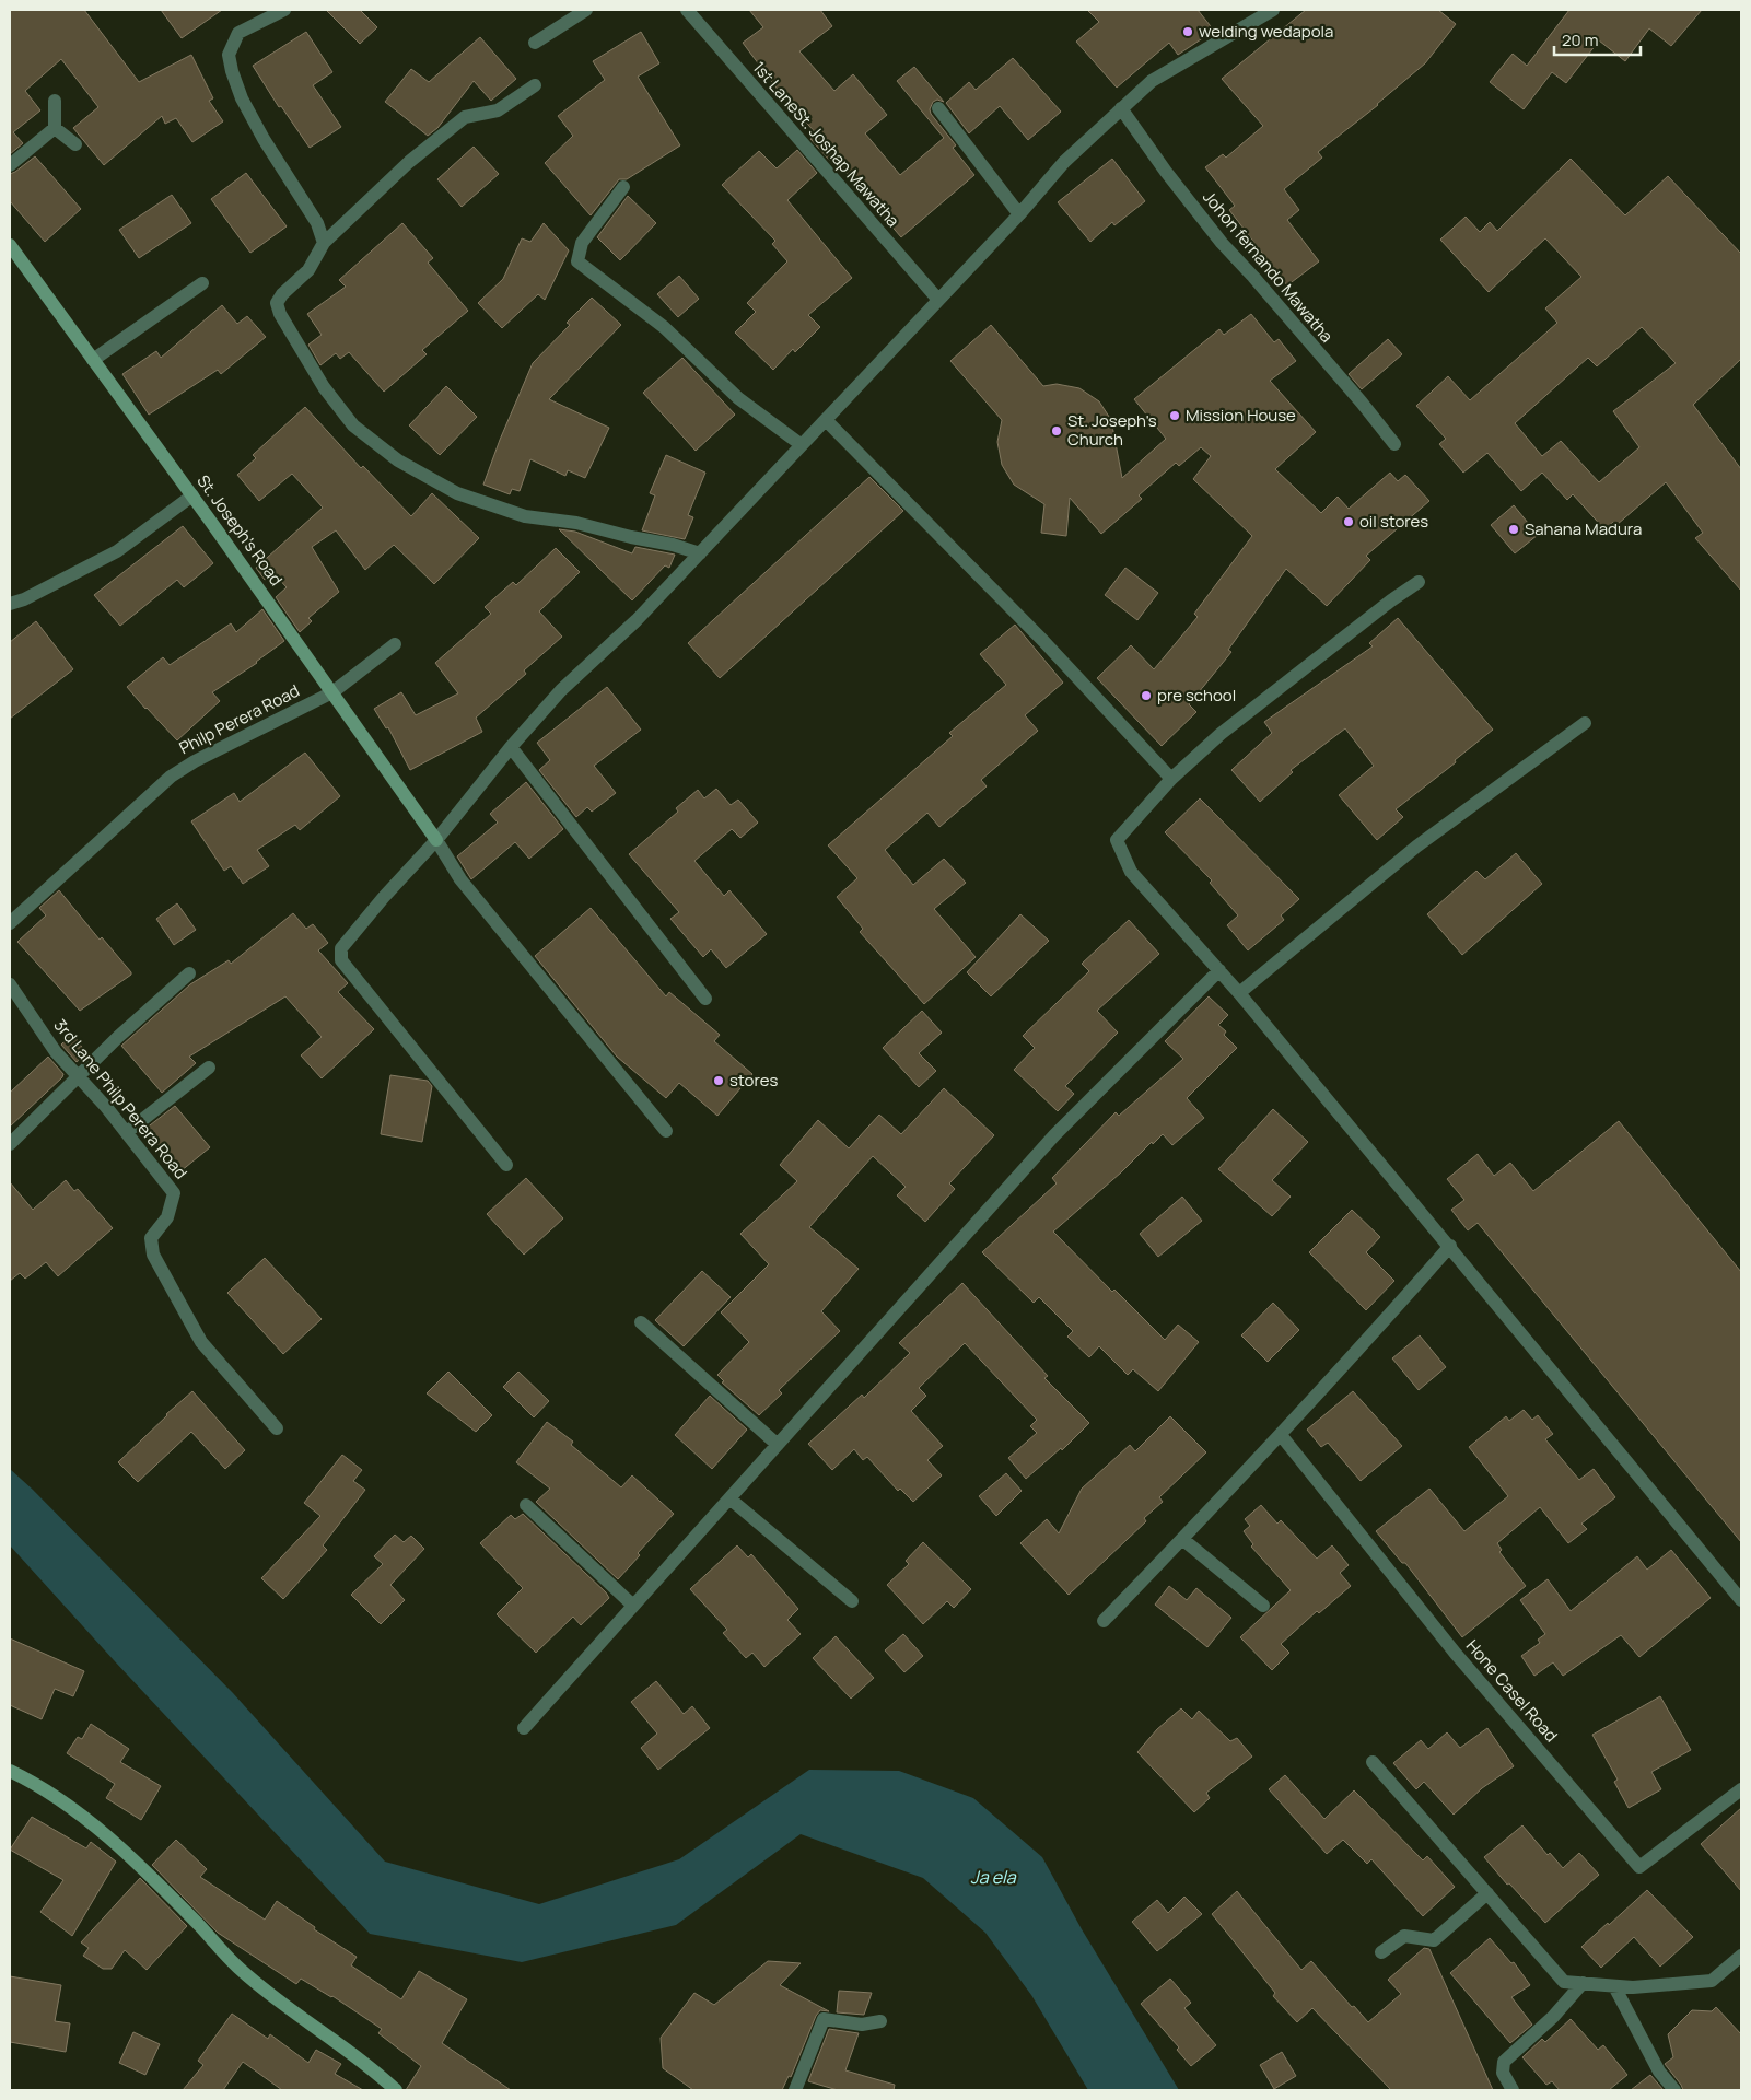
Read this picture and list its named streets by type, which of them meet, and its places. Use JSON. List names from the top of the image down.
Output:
{
  "streets": {
    "street": [
      "1st LaneSt. Joshap Mawatha",
      "Johon fernando Mawatha",
      "St. Joseph's Road",
      "Philp Perera Road",
      "3rd Lane Philp Perera Road",
      "Hone Casel Road"
    ]
  },
  "crossings": [
    ["St. Joseph's Road", "Philp Perera Road"]
  ],
  "water": ["Ja ela"],
  "places": [
    "welding wedapola",
    "Mission House",
    "St. Joseph's Church",
    "oil stores",
    "Sahana Madura",
    "pre school",
    "stores"
  ],
  "scale_bar": "20 m"
}
